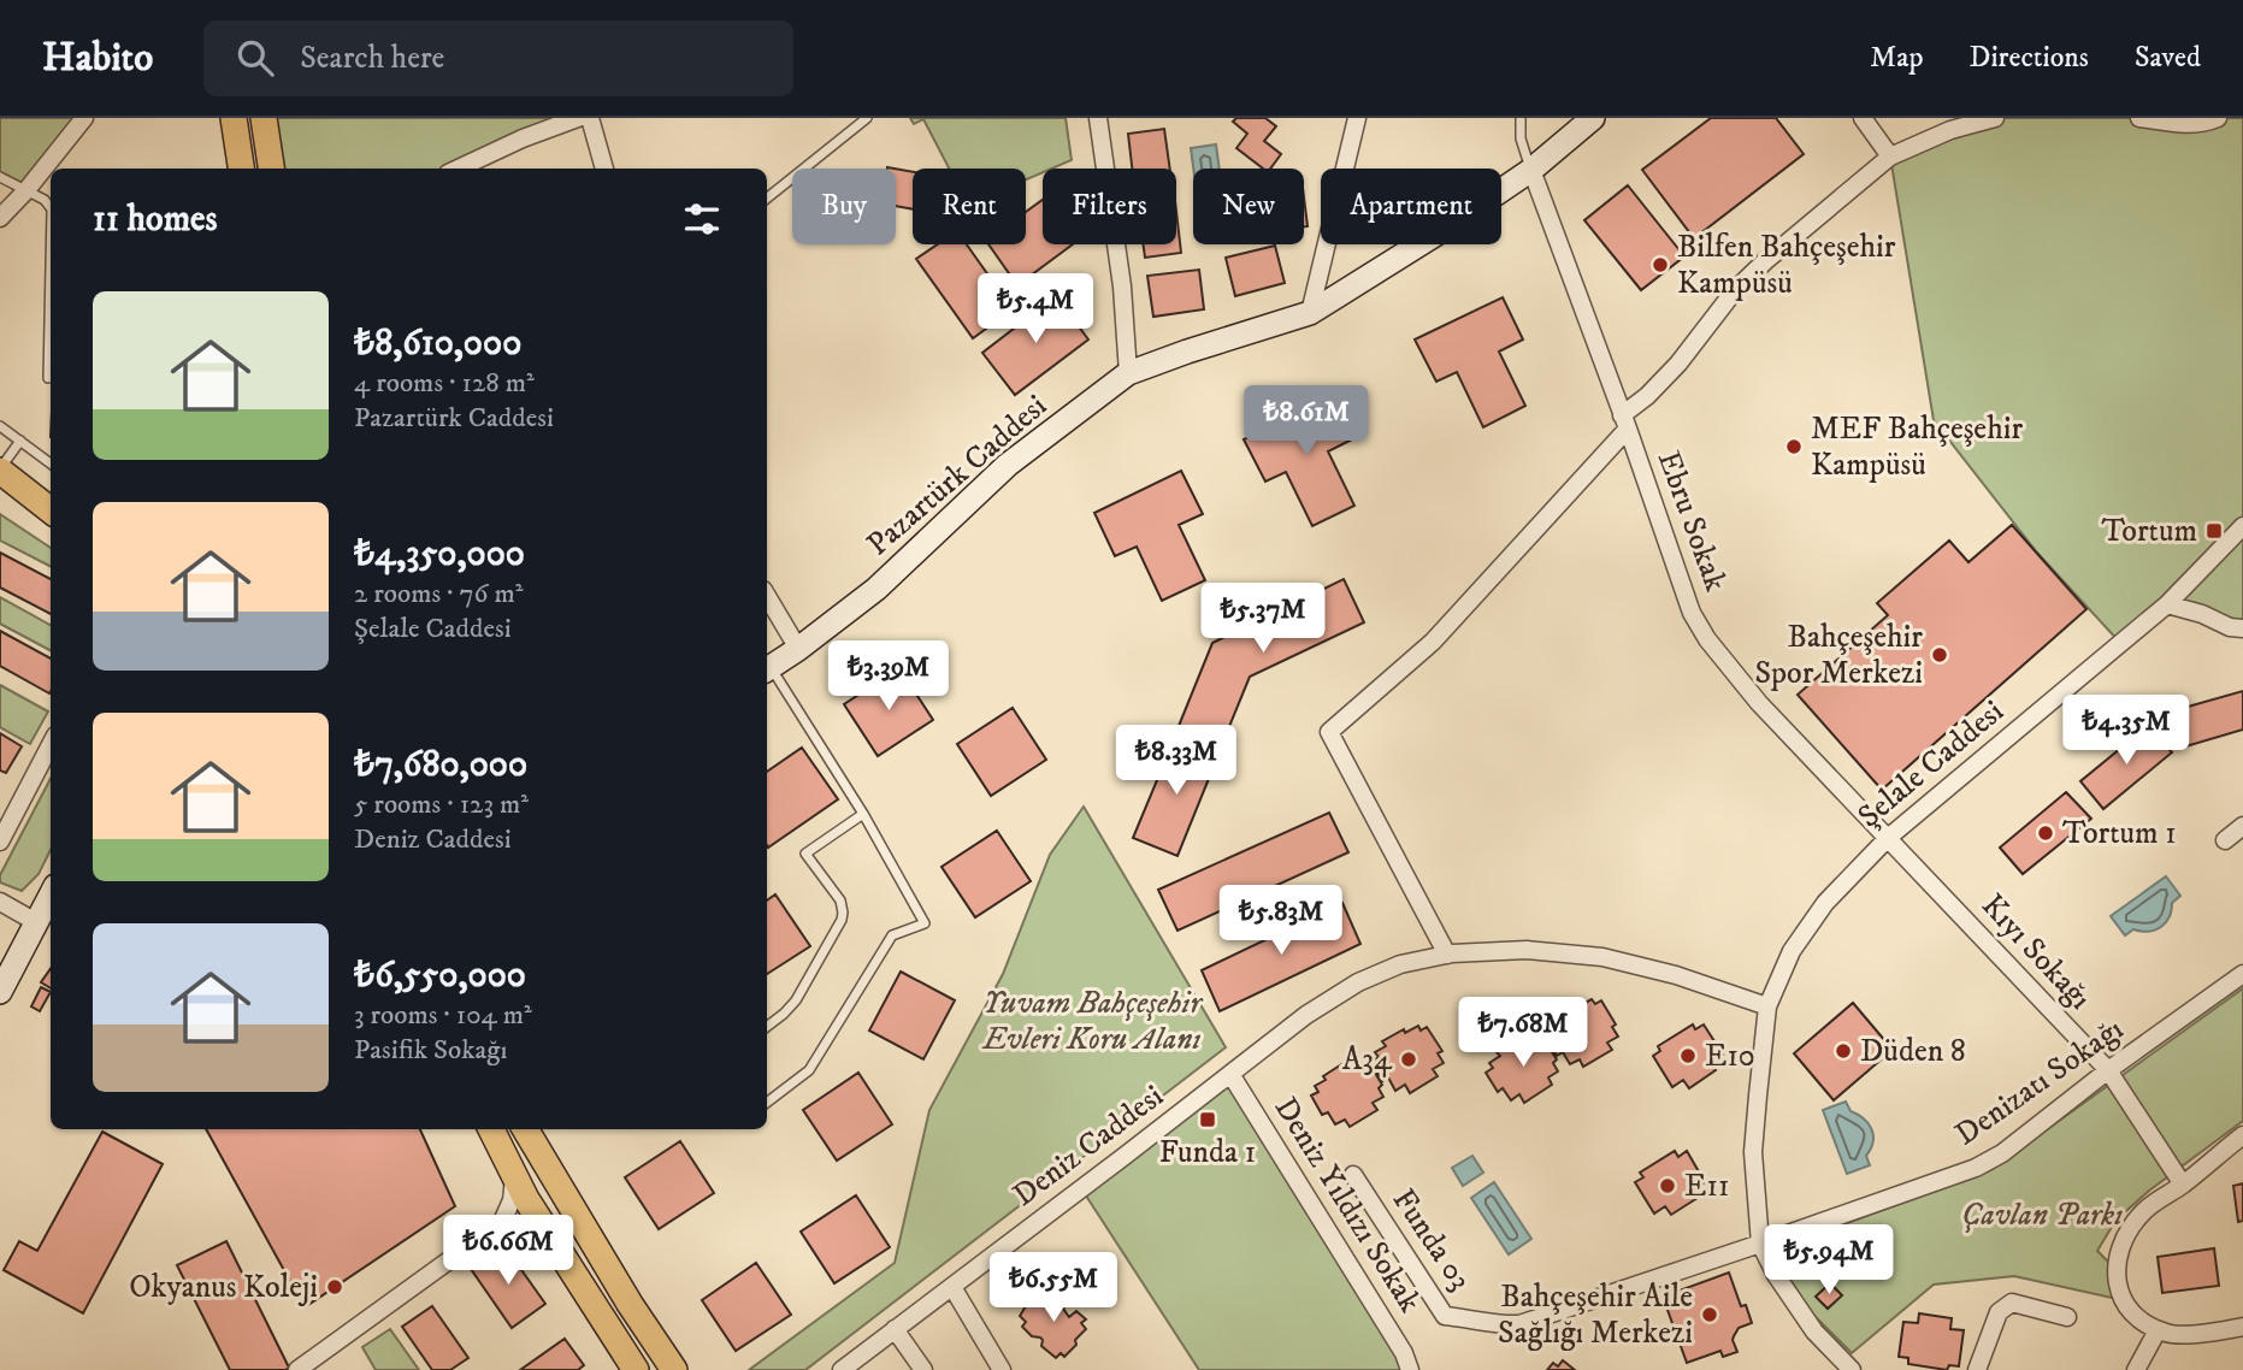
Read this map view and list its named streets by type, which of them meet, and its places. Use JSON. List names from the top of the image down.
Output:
{
  "streets": {
    "street": [
      "Pazartürk Caddesi",
      "Ebru Sokak",
      "Şelale Caddesi",
      "Kıyı Sokağı",
      "Denizatı Sokağı",
      "Deniz Caddesi",
      "Deniz Yıldızı Sokak",
      "Funda 03"
    ]
  },
  "crossings": [
    ["Pazartürk Caddesi", "Ebru Sokak"],
    ["Ebru Sokak", "Şelale Caddesi"],
    ["Ebru Sokak", "Kıyı Sokağı"],
    ["Şelale Caddesi", "Denizatı Sokağı"],
    ["Şelale Caddesi", "Deniz Caddesi"],
    ["Şelale Caddesi", "Funda 03"],
    ["Kıyı Sokağı", "Denizatı Sokağı"],
    ["Denizatı Sokağı", "Funda 03"],
    ["Deniz Caddesi", "Deniz Yıldızı Sokak"]
  ],
  "parks": ["Yuvam Bahçeşehir Evleri Koru Alanı", "Çavlan Parkı"],
  "places": {
    "other": [
      "Bilfen Bahçeşehir Kampüsü",
      "MEF Bahçeşehir Kampüsü",
      "Bahçeşehir Spor Merkezi",
      "Tortum 1",
      "Düden 8",
      "E10",
      "A34",
      "E11",
      "Okyanus Koleji",
      "Bahçeşehir Aile Sağlığı Merkezi"
    ],
    "transit": ["Tortum", "Funda 1"]
  },
  "page": {
    "header": "Habito",
    "search": "Search here",
    "nav": ["Map", "Directions", "Saved"],
    "chip": [
      "Buy",
      "Rent",
      "Filters",
      "New",
      "Apartment"
    ],
    "heading": "11 homes",
    "list": [
      {
        "name": "₺8,610,000",
        "note": "4 rooms · 128 m² · Pazartürk Caddesi"
      },
      {
        "name": "₺4,350,000",
        "note": "2 rooms · 76 m² · Şelale Caddesi"
      },
      {
        "name": "₺7,680,000",
        "note": "5 rooms · 123 m² · Deniz Caddesi"
      },
      {
        "name": "₺6,550,000",
        "note": "3 rooms · 104 m² · Pasifik Sokağı"
      }
    ],
    "price": [
      "₺5.4M",
      "₺8.61M",
      "₺5.37M",
      "₺3.39M",
      "₺4.35M",
      "₺8.33M",
      "₺5.83M",
      "₺7.68M",
      "₺6.66M",
      "₺5.94M",
      "₺6.55M"
    ]
  }
}
